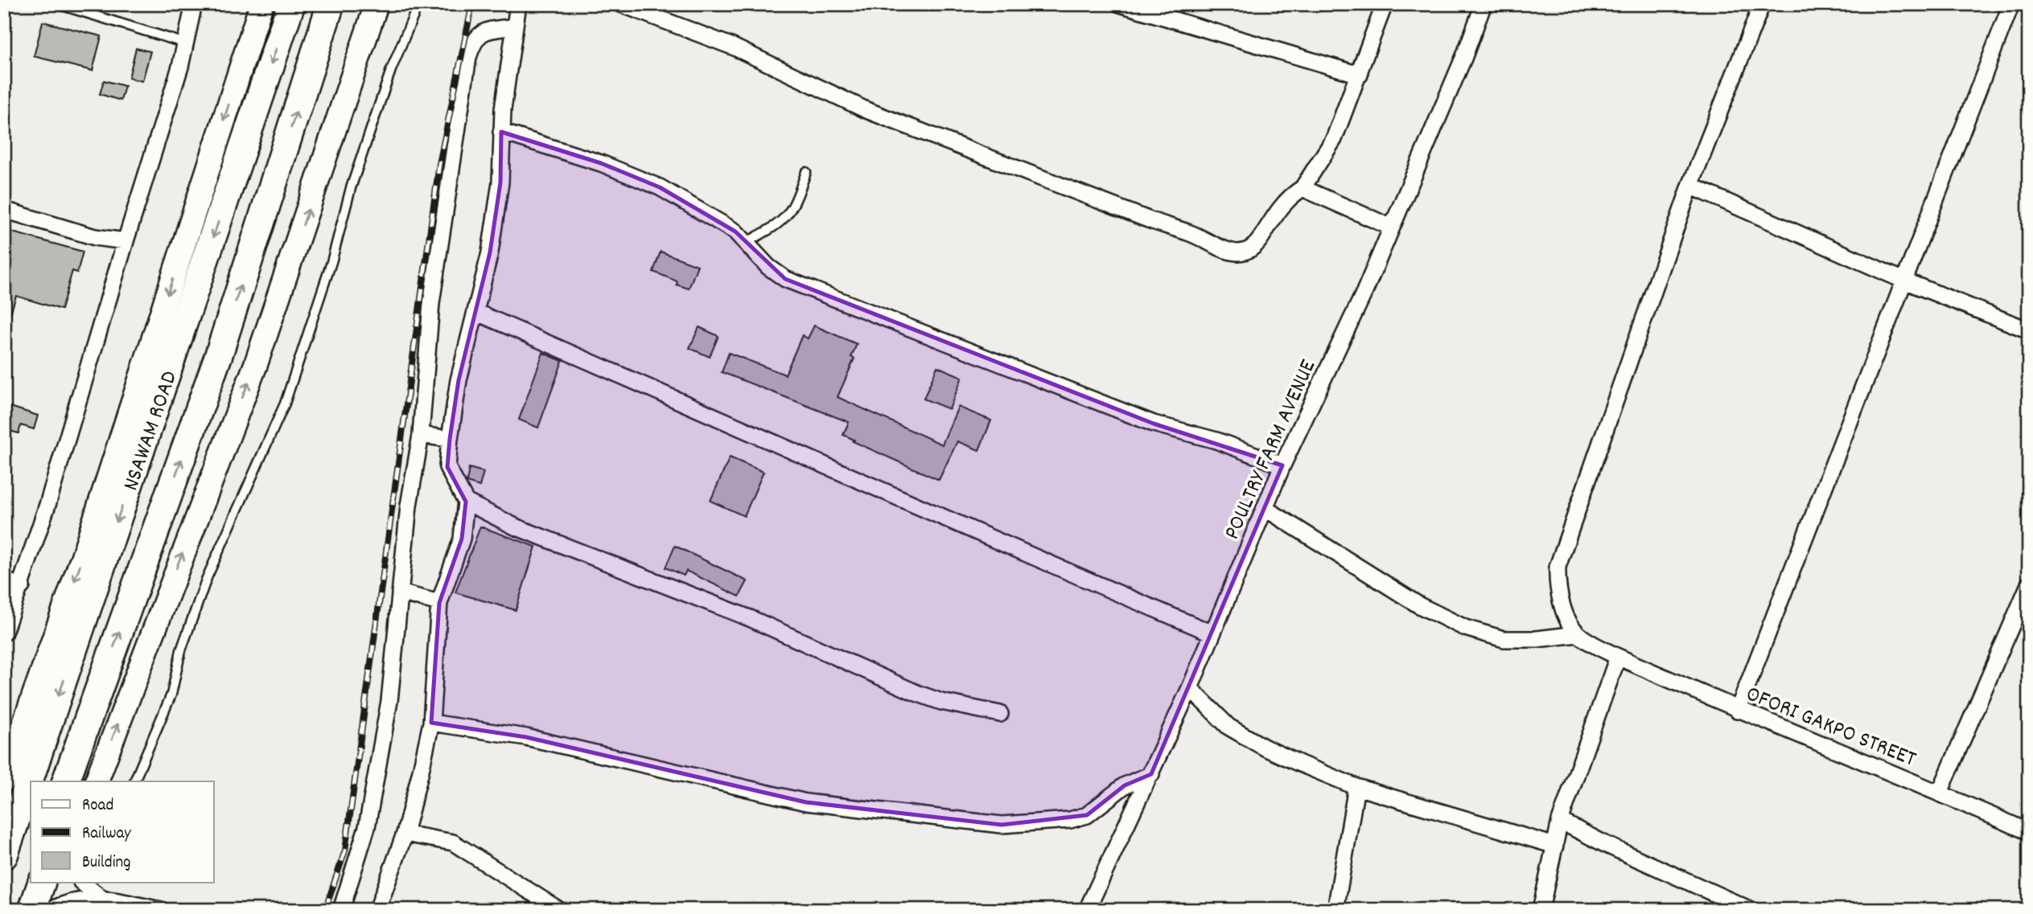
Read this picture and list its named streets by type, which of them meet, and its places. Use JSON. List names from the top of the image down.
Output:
{
  "streets": {
    "highway": ["NSAWAM ROAD"],
    "street": ["POULTRY FARM AVENUE", "OFORI GAKPO STREET"]
  },
  "legend": ["Road", "Railway", "Building"]
}
